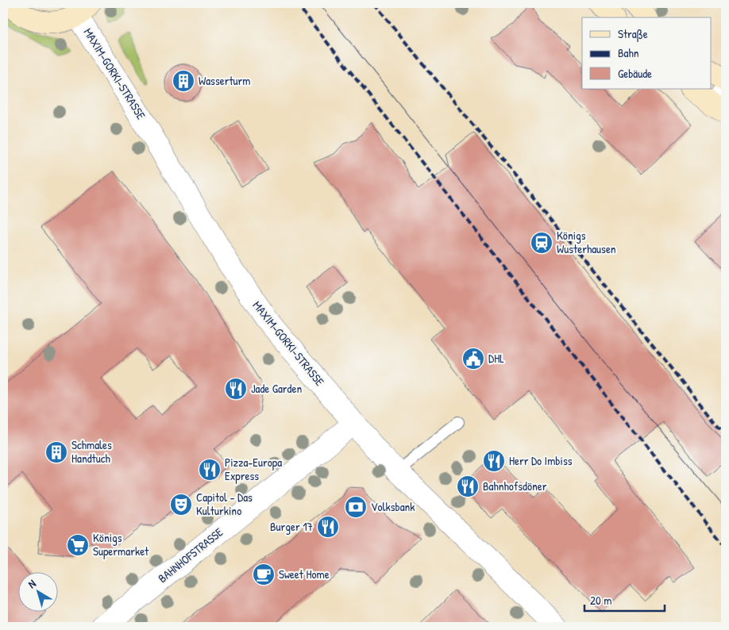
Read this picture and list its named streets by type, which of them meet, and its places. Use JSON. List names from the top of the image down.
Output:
{
  "streets": {
    "street": ["MAXIM-GORKI-STRASSE", "BAHNHOFSTRASSE"]
  },
  "crossings": [
    ["MAXIM-GORKI-STRASSE", "BAHNHOFSTRASSE"]
  ],
  "places": {
    "building": ["Wasserturm", "Schmales Handtuch"],
    "station": ["Königs Wusterhausen"],
    "public building": ["DHL"],
    "restaurant": [
      "Jade Garden",
      "Herr Do Imbiss",
      "Pizza-Europa Express",
      "Bahnhofsdöner",
      "Burger 17"
    ],
    "theatre": ["Capitol - Das Kulturkino"],
    "bank": ["Volksbank"],
    "supermarket": ["Königs Supermarket"],
    "cafe": ["Sweet Home"]
  },
  "legend": ["Straße", "Bahn", "Gebäude"],
  "scale_bar": "20 m",
  "north": "top left"
}
